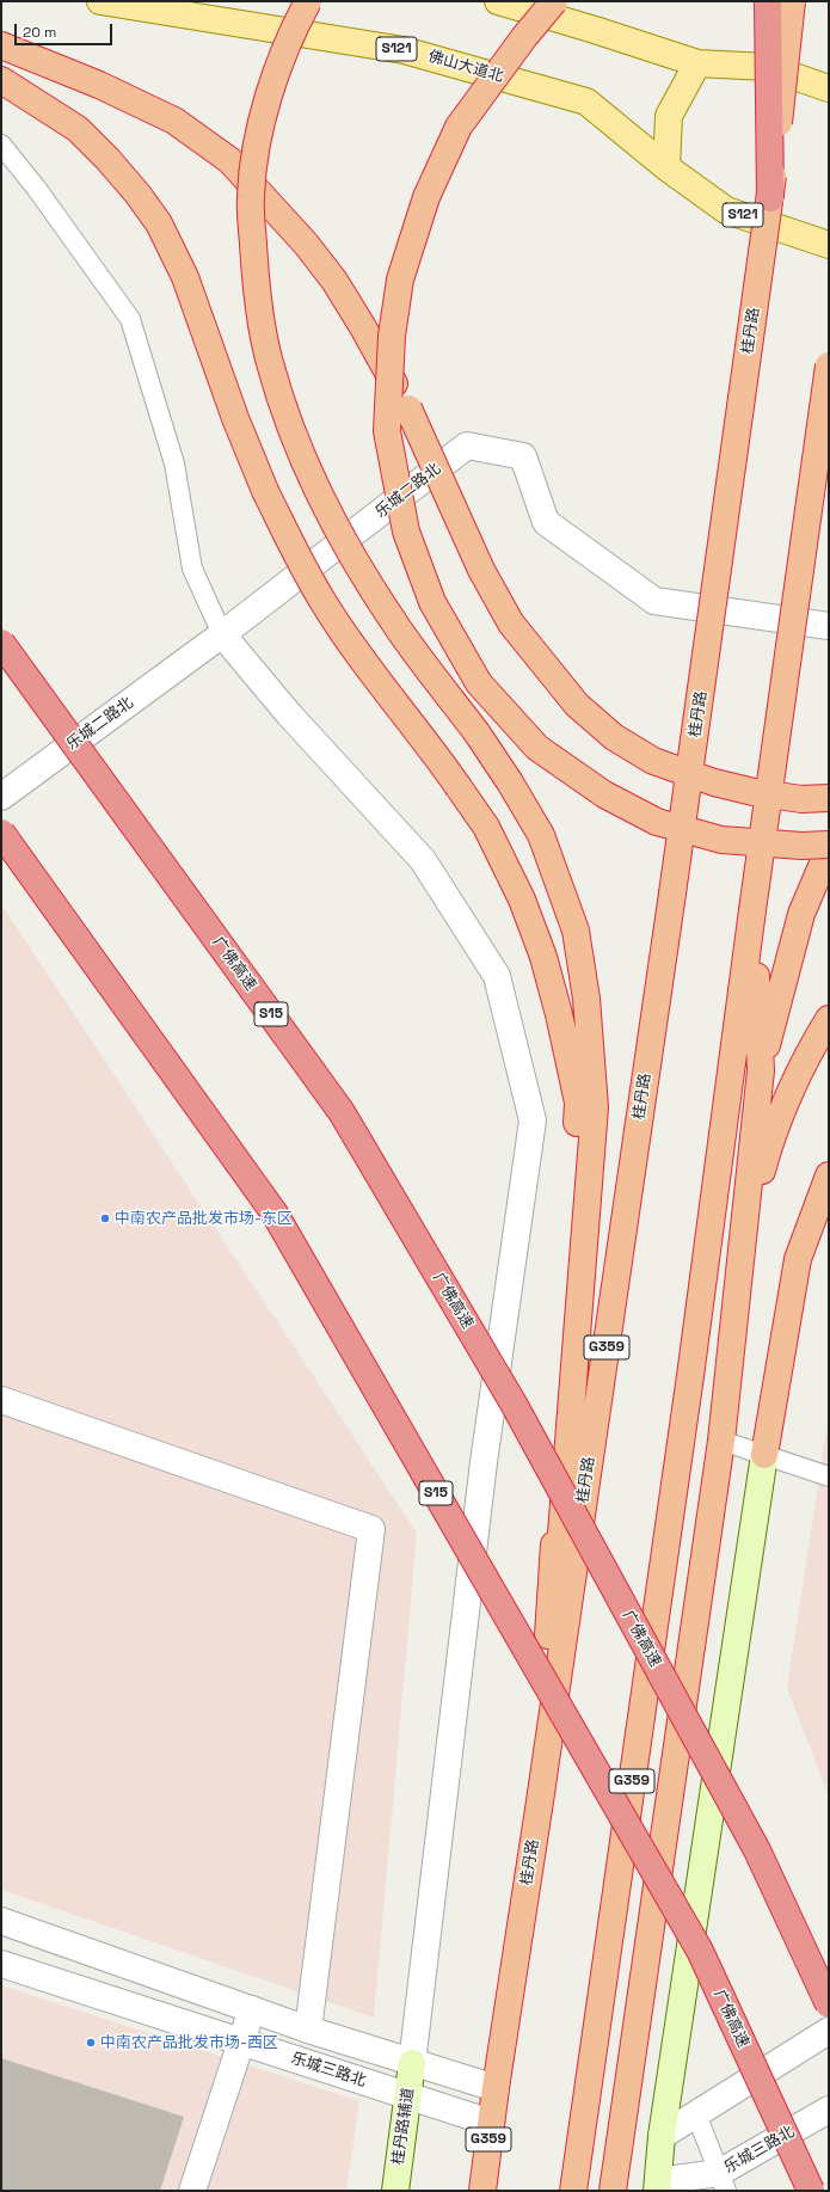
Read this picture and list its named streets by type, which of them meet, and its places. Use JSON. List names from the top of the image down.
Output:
{
  "streets": {
    "highway": [
      "桂丹路",
      "广佛高速",
      "S15",
      "G359"
    ],
    "main road": ["S121", "佛山大道北", "桂丹路辅道"],
    "street": ["乐城二路北", "乐城三路北"]
  },
  "crossings": [
    ["S121", "佛山大道北"],
    ["桂丹路", "乐城三路北"],
    ["乐城三路北", "桂丹路辅道"]
  ],
  "places": ["中南农产品批发市场-东区", "中南农产品批发市场-西区"],
  "scale_bar": "20 m"
}
